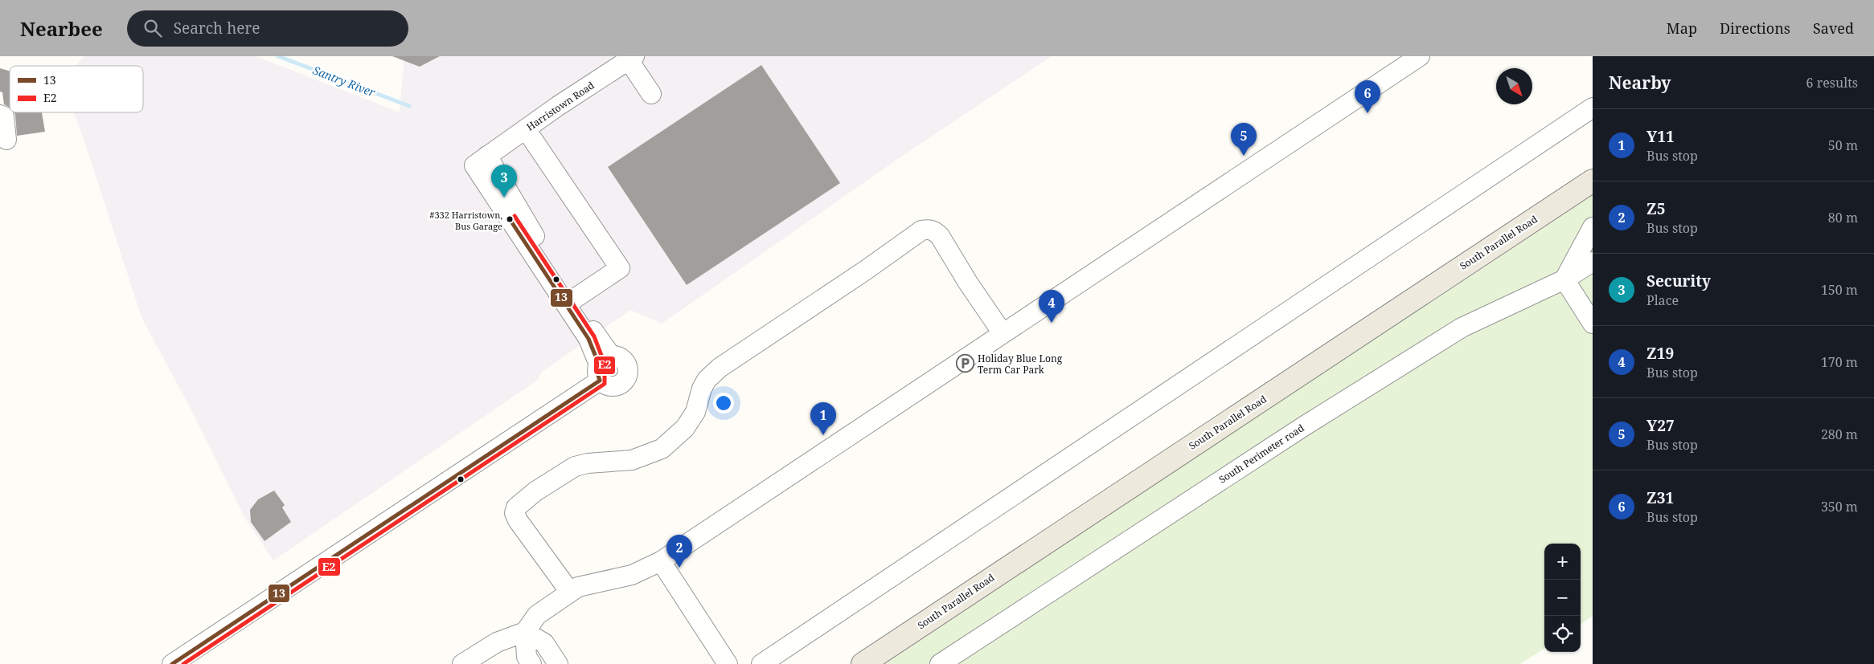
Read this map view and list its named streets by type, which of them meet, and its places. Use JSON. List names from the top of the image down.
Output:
{
  "streets": {
    "main road": ["South Parallel Road"],
    "street": ["Harristown Road", "South Perimeter road"]
  },
  "water": ["Santry River"],
  "places": {
    "other": ["#332 Harristown, Bus Garage"],
    "parking": ["Holiday Blue Long Term Car Park"]
  },
  "lines": ["transit line E2", "transit line 13"],
  "legend": ["13", "E2"],
  "north": "bottom right",
  "page": {
    "header": "Nearbee",
    "search": "Search here",
    "nav": ["Map", "Directions", "Saved"],
    "heading": ["Nearby", "6 results"],
    "pins": [
      "6",
      "5",
      "3",
      "4",
      "1",
      "2"
    ],
    "list": [
      {
        "mark": "1",
        "name": "Y11",
        "note": "Bus stop",
        "value": "50 m"
      },
      {
        "mark": "2",
        "name": "Z5",
        "note": "Bus stop",
        "value": "80 m"
      },
      {
        "mark": "3",
        "name": "Security",
        "note": "Place",
        "value": "150 m"
      },
      {
        "mark": "4",
        "name": "Z19",
        "note": "Bus stop",
        "value": "170 m"
      },
      {
        "mark": "5",
        "name": "Y27",
        "note": "Bus stop",
        "value": "280 m"
      },
      {
        "mark": "6",
        "name": "Z31",
        "note": "Bus stop",
        "value": "350 m"
      }
    ],
    "map_buttons": ["+", "−"]
  }
}
